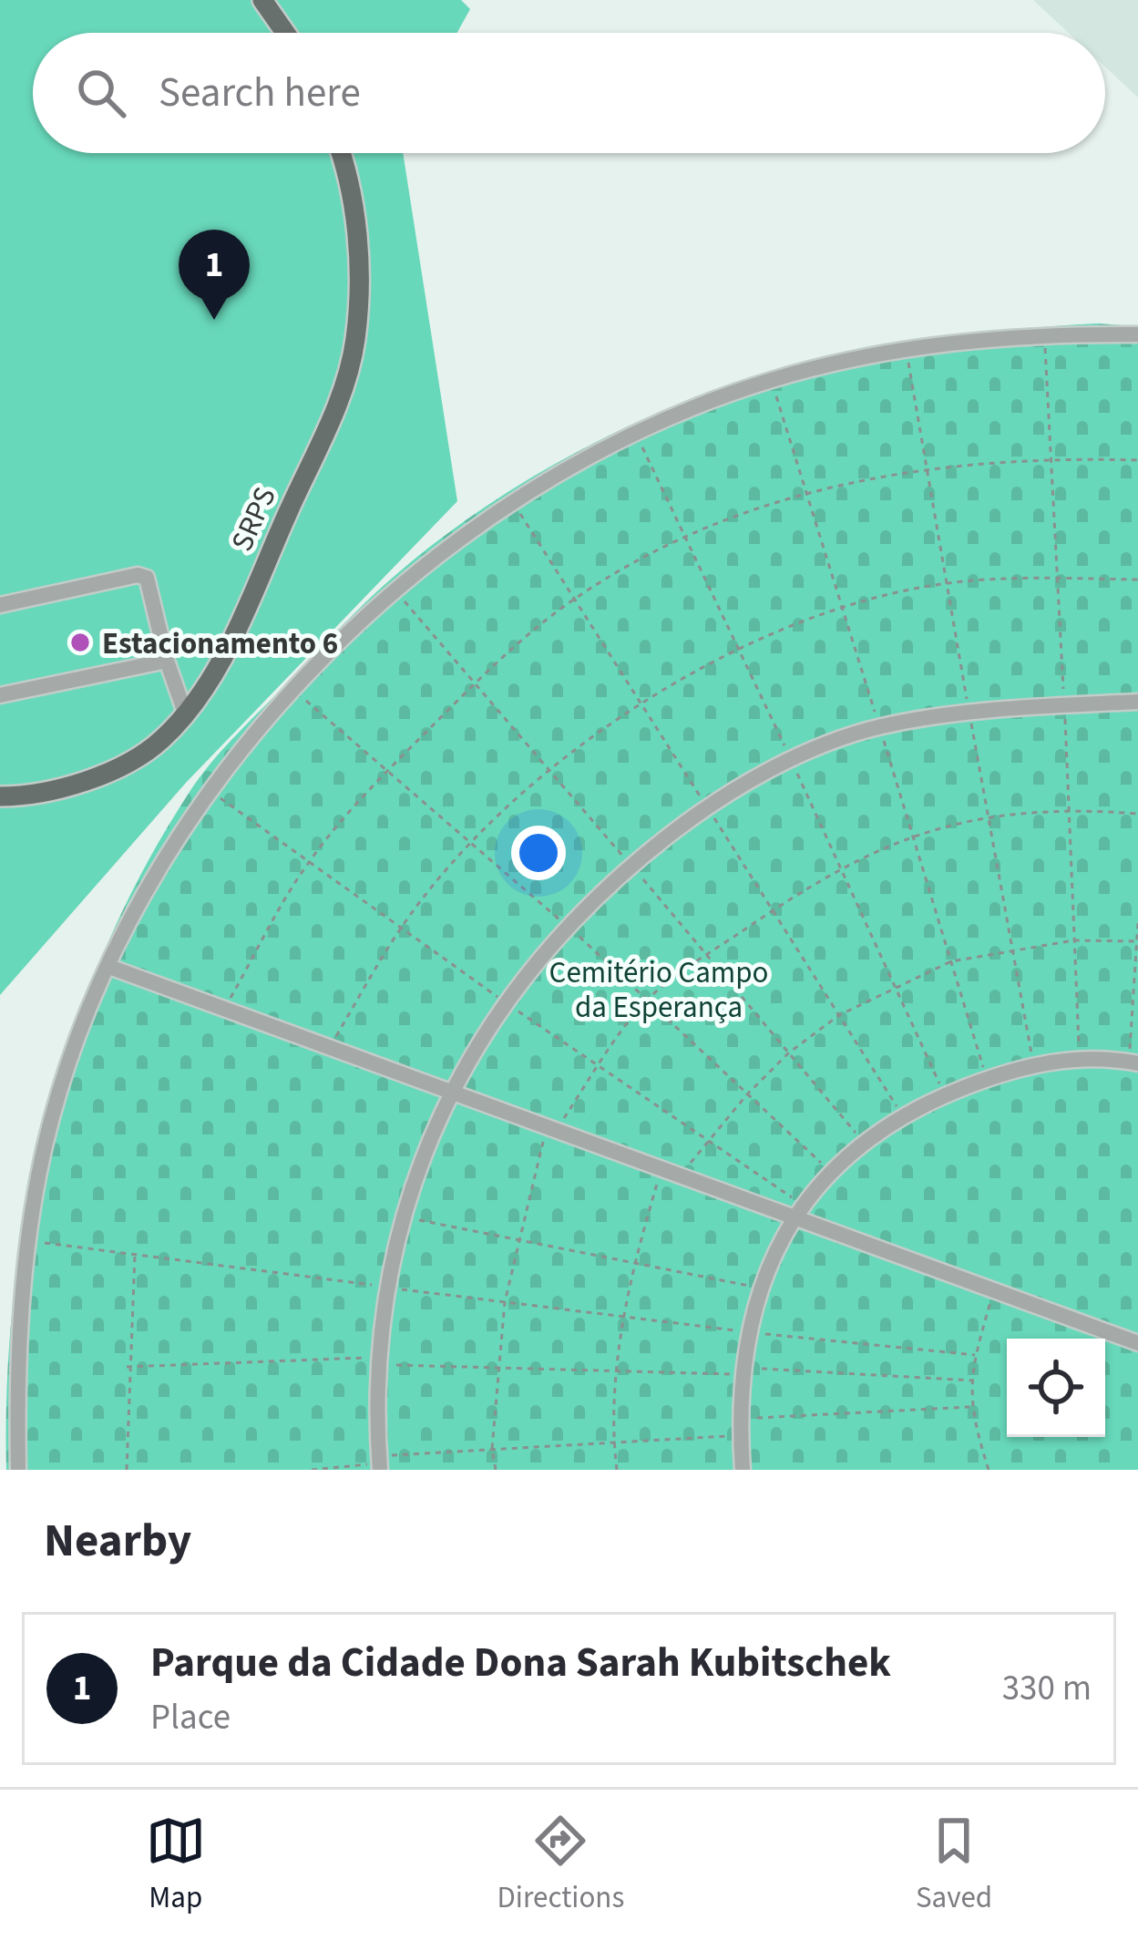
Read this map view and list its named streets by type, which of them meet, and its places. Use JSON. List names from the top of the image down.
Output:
{
  "streets": {
    "main road": ["SRPS"]
  },
  "parks": ["Cemitério Campo da Esperança"],
  "places": ["Estacionamento 6"],
  "page": {
    "search": "Search here",
    "pins": "1",
    "heading": "Nearby",
    "list": [
      {
        "mark": "1",
        "name": "Parque da Cidade Dona Sarah Kubitschek",
        "note": "Place",
        "value": "330 m"
      }
    ],
    "nav": ["Map", "Directions", "Saved"]
  }
}
